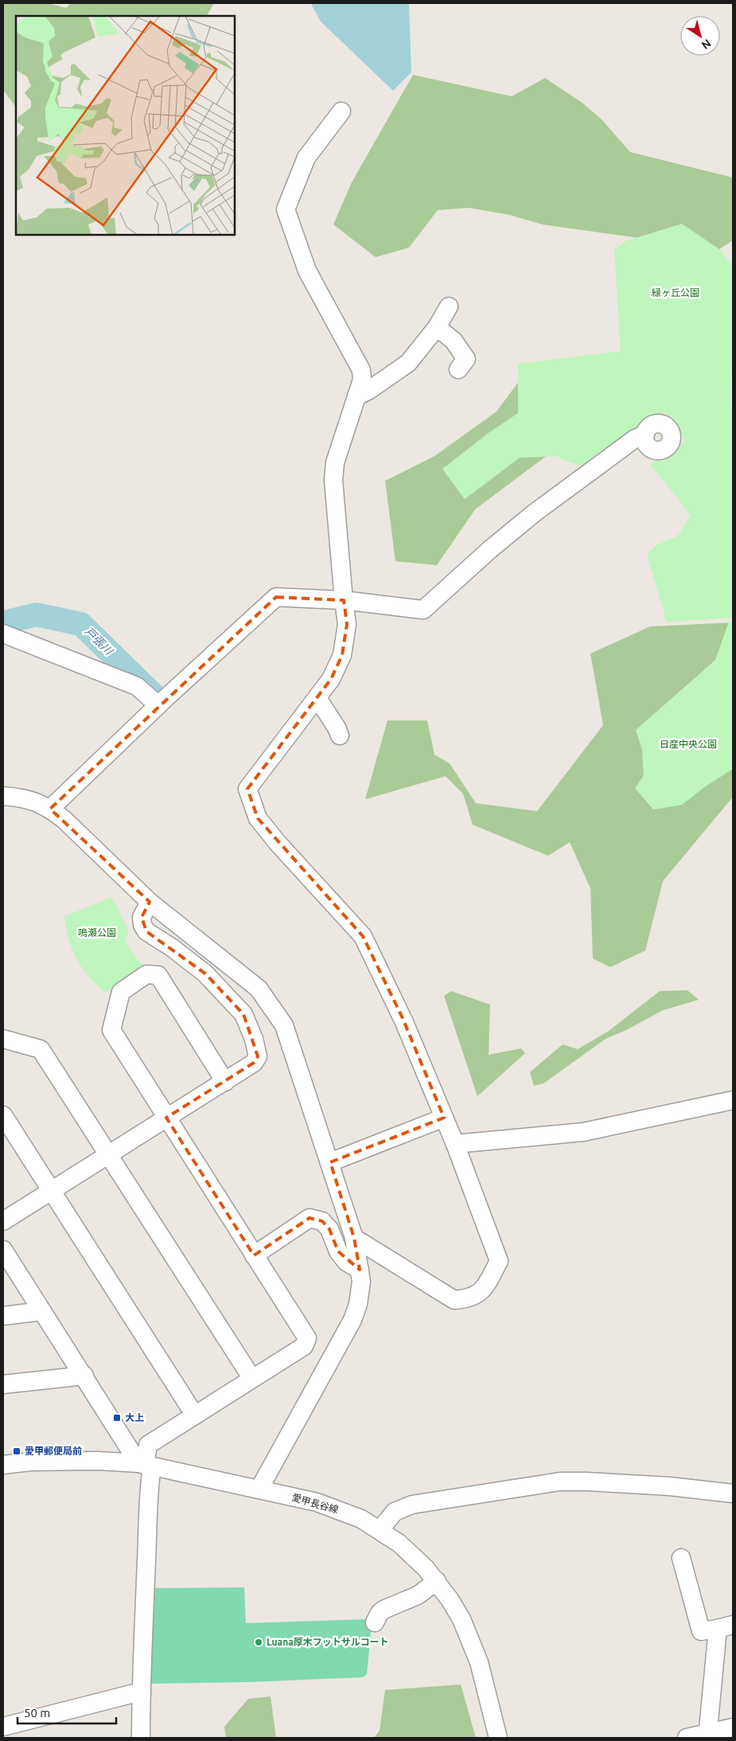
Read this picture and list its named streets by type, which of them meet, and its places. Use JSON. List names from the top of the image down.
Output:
{
  "streets": {
    "street": ["愛甲長谷線"]
  },
  "water": ["戸張川"],
  "parks": ["緑ヶ丘公園", "日産中央公園", "鳴瀬公園"],
  "places": {
    "transit": ["大上", "愛甲郵便局前"],
    "other": ["Luana厚木フットサルコート"]
  },
  "scale_bar": "50 m",
  "north": "bottom right"
}
